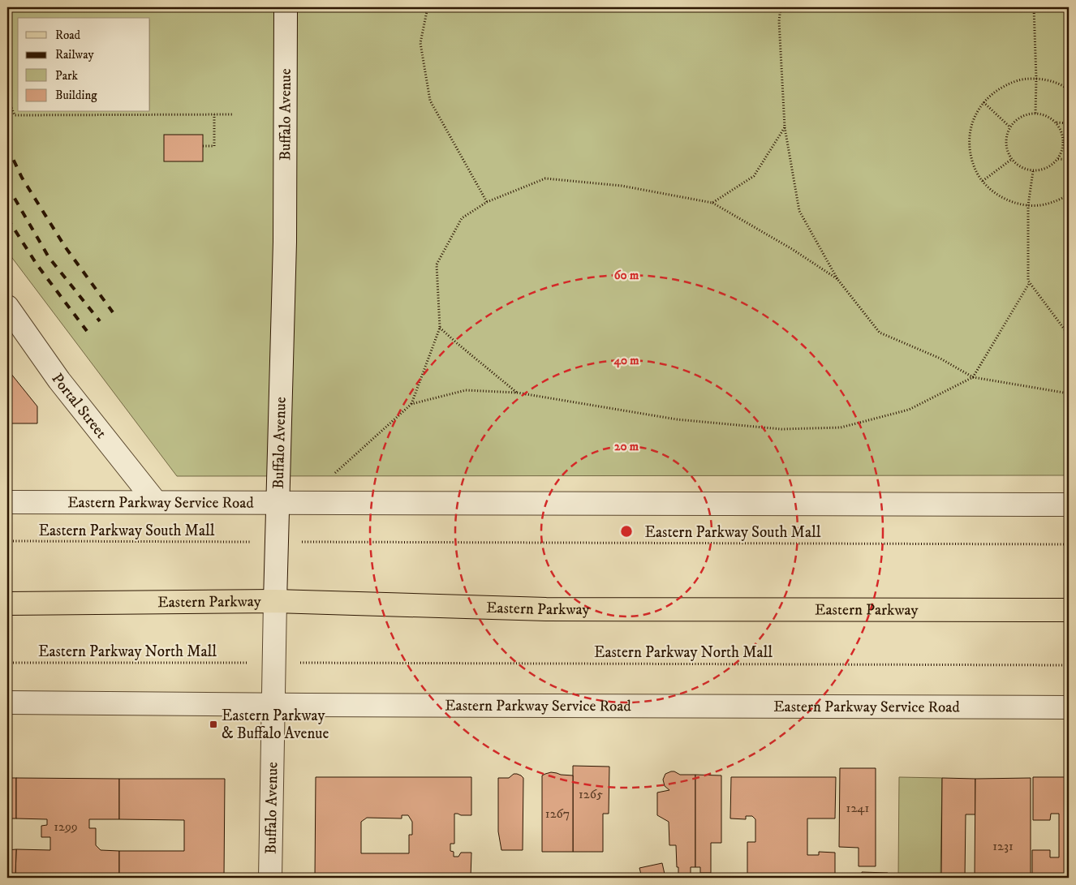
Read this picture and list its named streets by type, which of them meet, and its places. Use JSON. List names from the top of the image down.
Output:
{
  "streets": {
    "main road": ["Eastern Parkway"],
    "street": ["Buffalo Avenue", "Portal Street", "Eastern Parkway Service Road"],
    "path": ["Eastern Parkway South Mall", "Eastern Parkway North Mall"]
  },
  "crossings": [
    ["Buffalo Avenue", "Eastern Parkway Service Road"],
    ["Buffalo Avenue", "Eastern Parkway"],
    ["Portal Street", "Eastern Parkway Service Road"]
  ],
  "places": {
    "transit": ["Eastern Parkway & Buffalo Avenue"]
  },
  "house_numbers": [
    "1265",
    "1241",
    "1267",
    "1299",
    "1231"
  ],
  "legend": [
    "Road",
    "Railway",
    "Park",
    "Building"
  ],
  "rings": ["60 m", "40 m", "20 m"]
}
